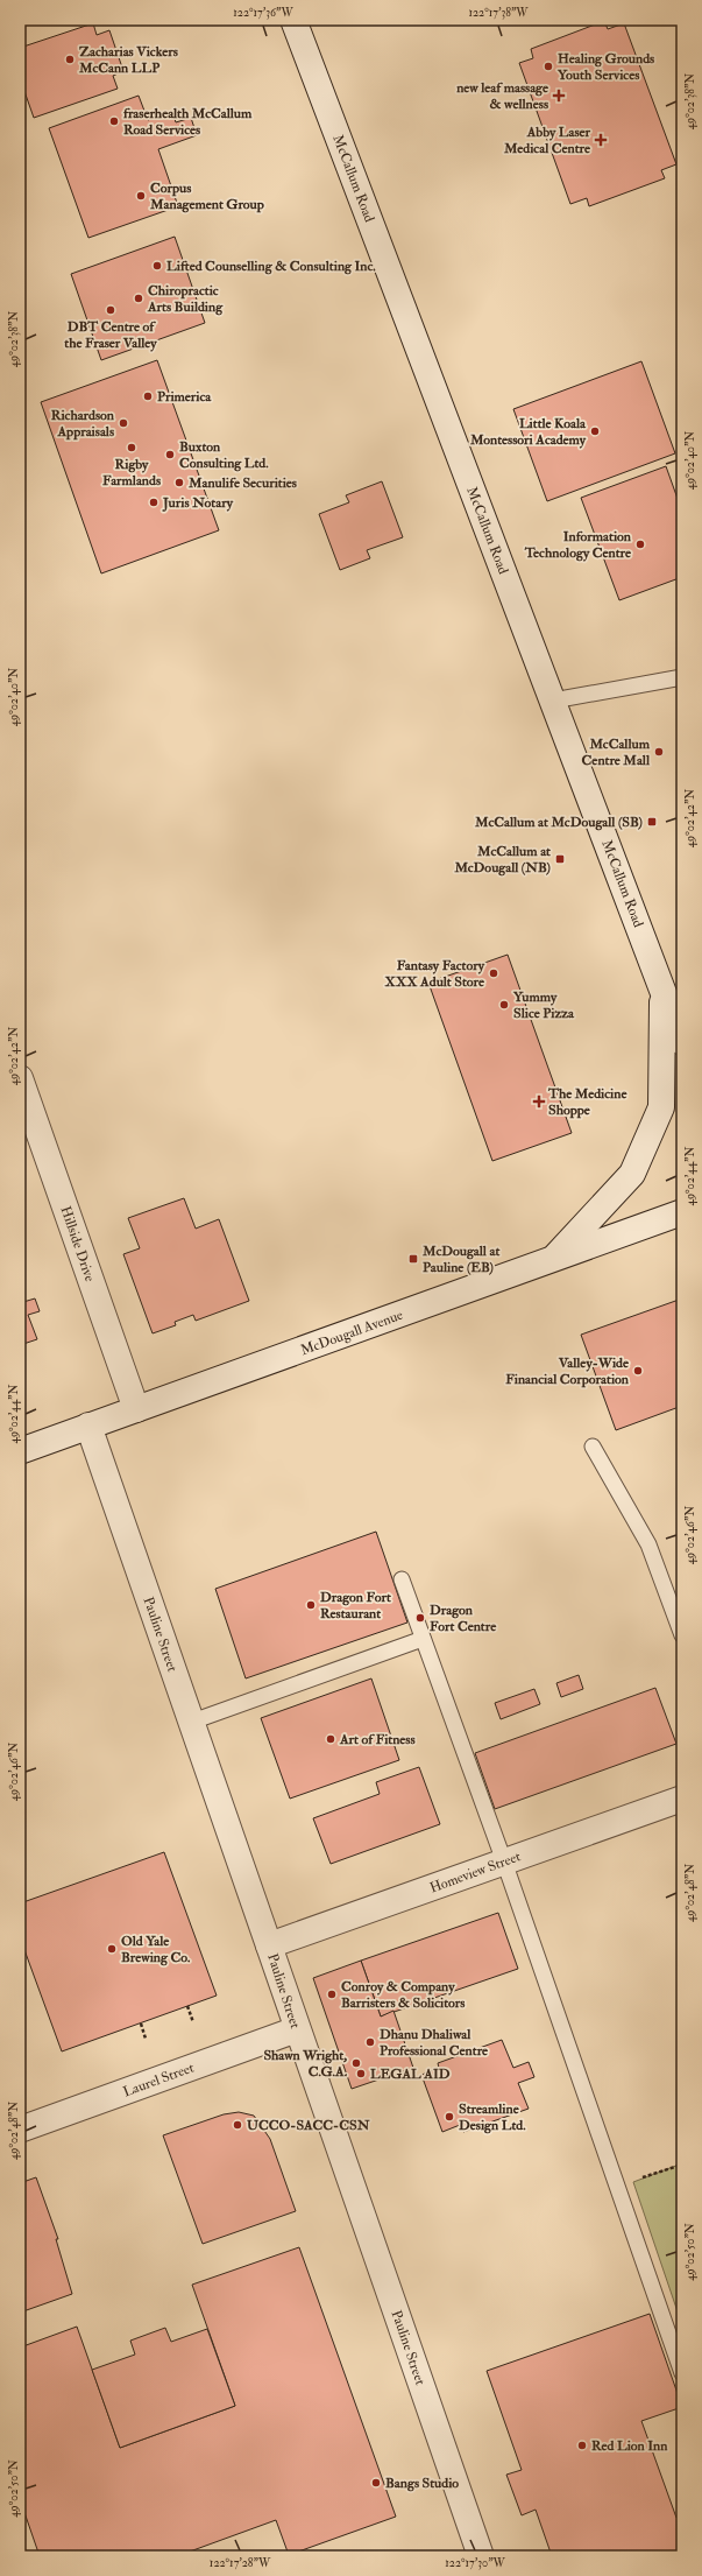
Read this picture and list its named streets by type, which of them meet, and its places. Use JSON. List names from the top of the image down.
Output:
{
  "streets": {
    "street": [
      "McCallum Road",
      "Hillside Drive",
      "McDougall Avenue",
      "Pauline Street",
      "Homeview Street",
      "Laurel Street"
    ]
  },
  "crossings": [
    ["Hillside Drive", "McDougall Avenue"],
    ["McDougall Avenue", "Pauline Street"],
    ["Pauline Street", "Homeview Street"],
    ["Pauline Street", "Laurel Street"]
  ],
  "places": {
    "other": [
      "Zacharias Vickers McCann LLP",
      "Healing Grounds Youth Services",
      "fraserhealth McCallum Road Services",
      "Corpus Management Group",
      "Lifted Counselling & Consulting Inc.",
      "Chiropractic Arts Building",
      "DBT Centre of the Fraser Valley",
      "Primerica",
      "Richardson Appraisals",
      "Little Koala Montessori Academy",
      "Rigby Farmlands",
      "Buxton Consulting Ltd.",
      "Manulife Securities",
      "Juris Notary",
      "Information Technology Centre",
      "McCallum Centre Mall",
      "Fantasy Factory XXX Adult Store",
      "Yummy Slice Pizza",
      "Valley-Wide Financial Corporation",
      "Dragon Fort Restaurant",
      "Dragon Fort Centre",
      "Art of Fitness",
      "Old Yale Brewing Co.",
      "Conroy & Company Barristers & Solicitors",
      "Dhanu Dhaliwal Professional Centre",
      "Shawn Wright, C.G.A.",
      "LEGAL AID",
      "Streamline Design Ltd.",
      "UCCO-SACC-CSN",
      "Red Lion Inn",
      "Bangs Studio"
    ],
    "health": ["new leaf massage & wellness", "Abby Laser Medical Centre", "The Medicine Shoppe"],
    "transit": ["McCallum at McDougall (SB)", "McCallum at McDougall (NB)", "McDougall at Pauline (EB)"]
  },
  "coordinates": [
    "122°17'36\"W",
    "122°17'38\"W",
    "49°02'38\"N",
    "49°02'40\"N",
    "49°02'42\"N",
    "49°02'44\"N",
    "49°02'46\"N",
    "49°02'48\"N",
    "49°02'50\"N",
    "122°17'28\"W",
    "122°17'30\"W"
  ]
}
